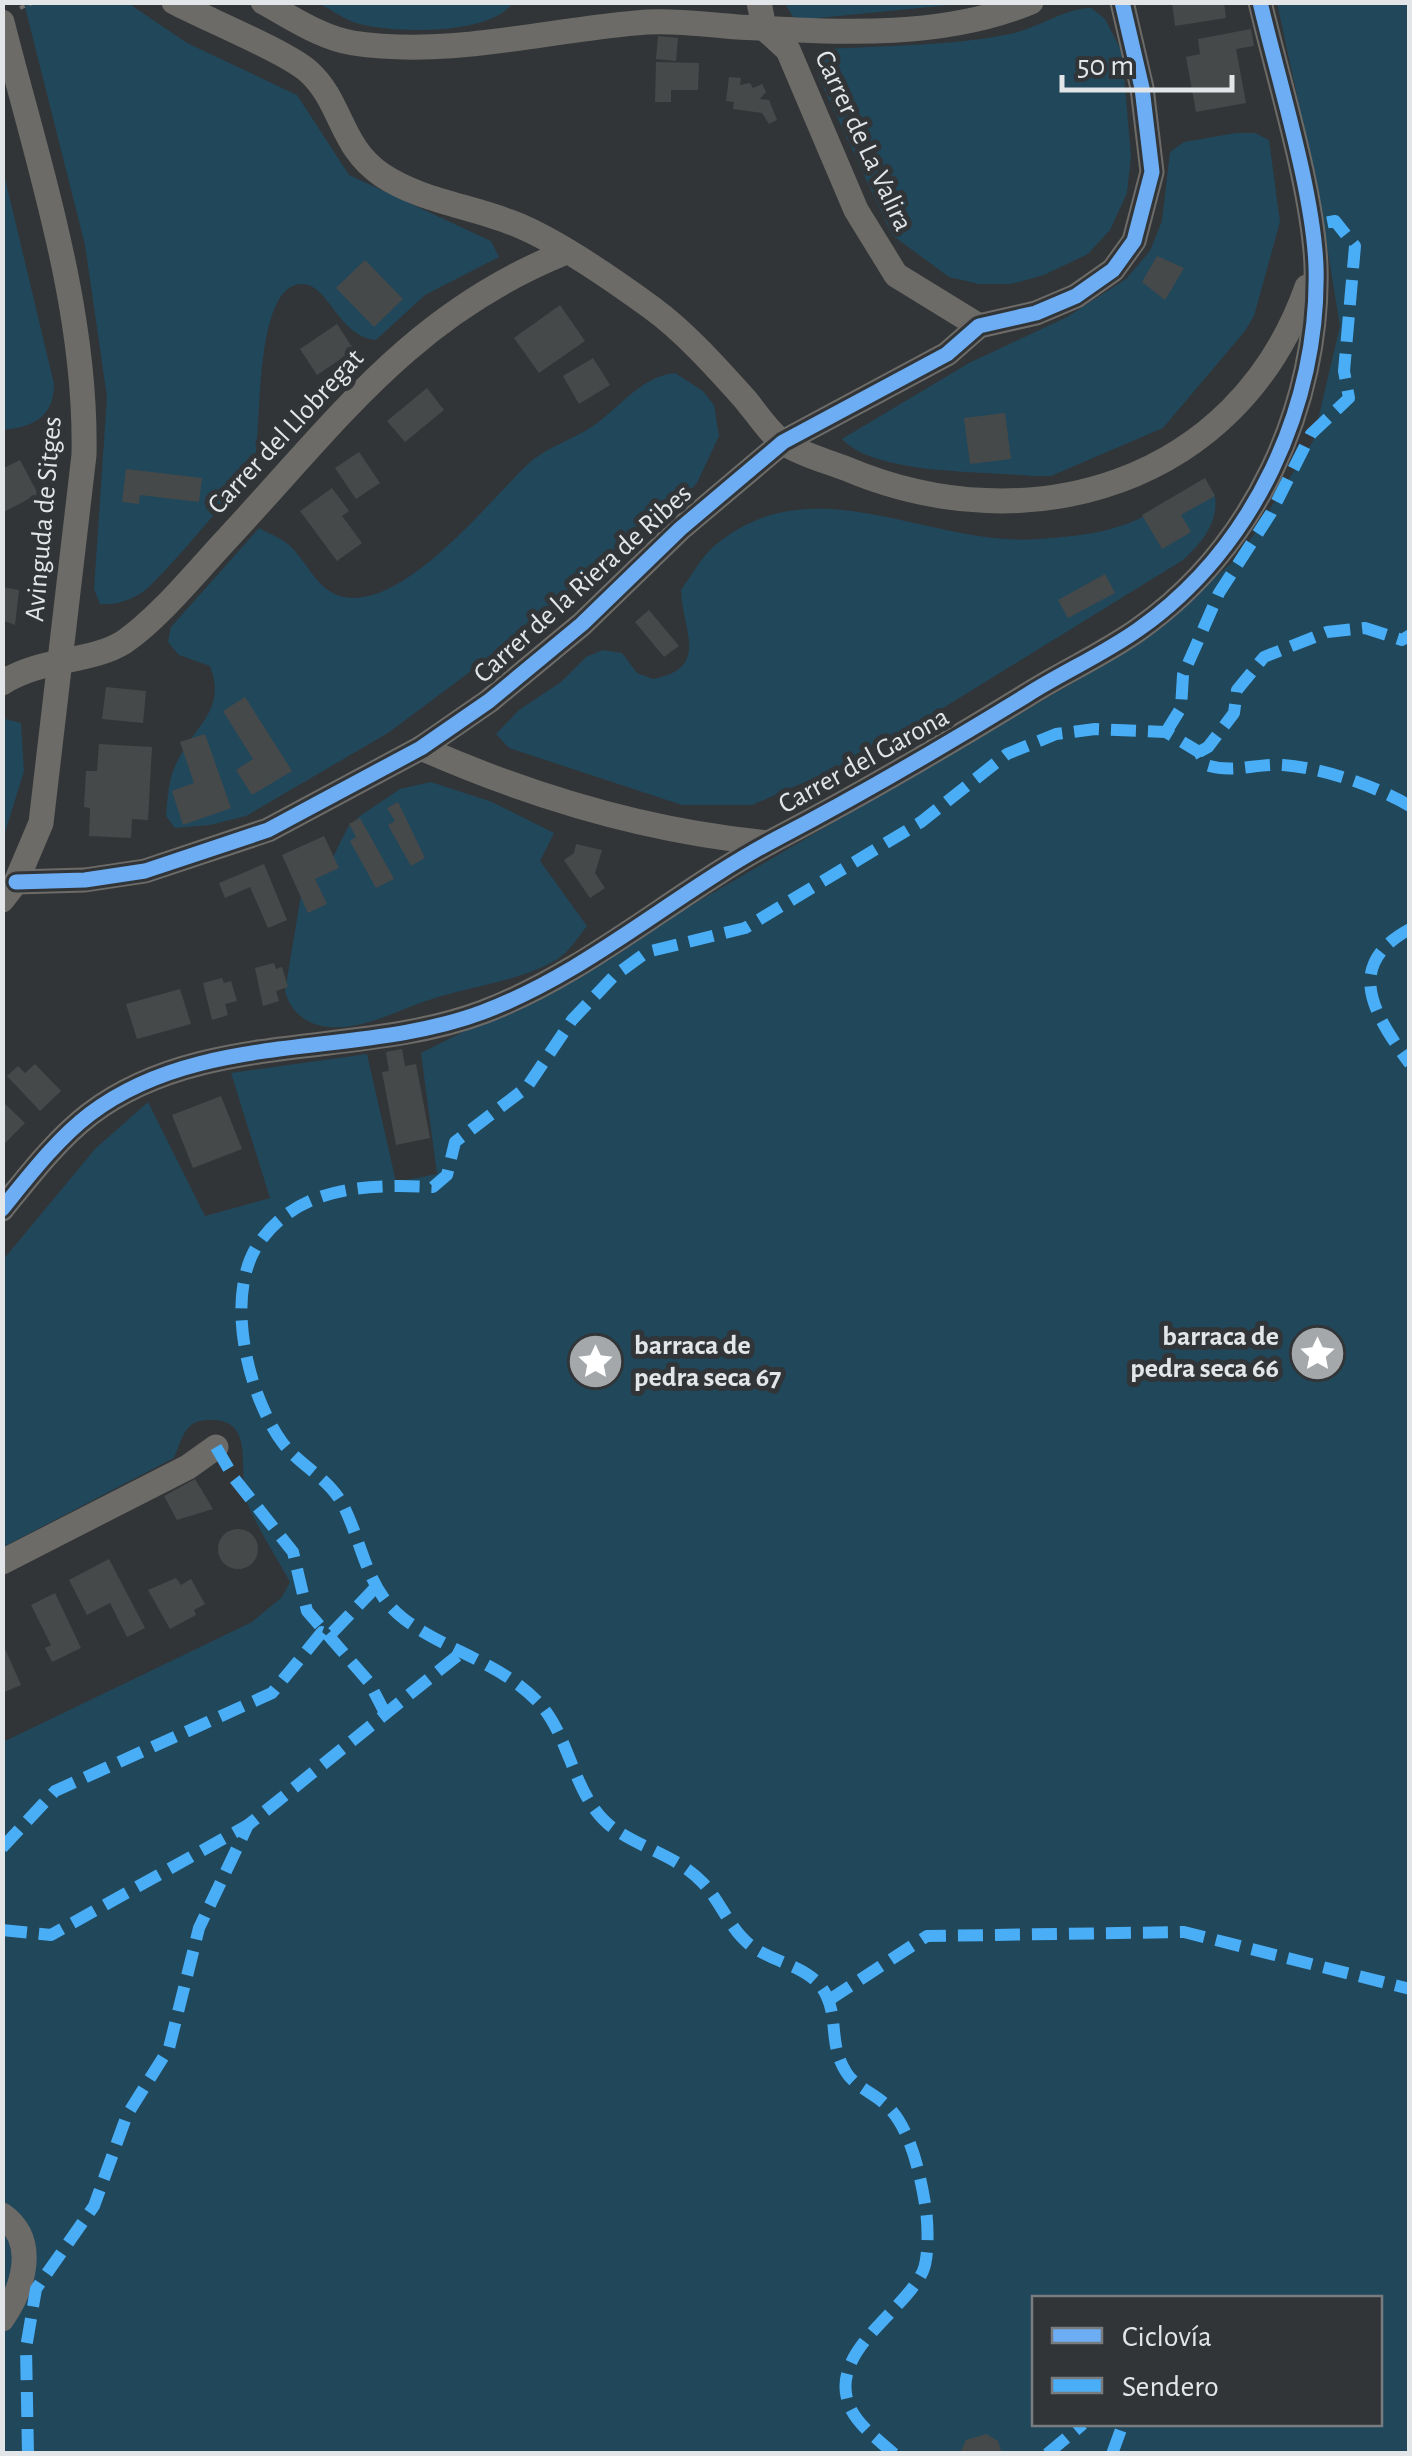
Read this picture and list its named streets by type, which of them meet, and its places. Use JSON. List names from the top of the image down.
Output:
{
  "streets": {
    "street": [
      "Carrer de La Valira",
      "Carrer del Llobregat",
      "Avinguda de Sitges",
      "Carrer de la Riera de Ribes",
      "Carrer del Garona"
    ]
  },
  "crossings": [
    ["Carrer de La Valira", "Carrer de la Riera de Ribes"],
    ["Carrer del Llobregat", "Avinguda de Sitges"],
    ["Avinguda de Sitges", "Carrer de la Riera de Ribes"]
  ],
  "places": {
    "place": ["barraca de pedra seca 66", "barraca de pedra seca 67"]
  },
  "legend": ["Ciclovía", "Sendero"],
  "scale_bar": "50 m"
}
